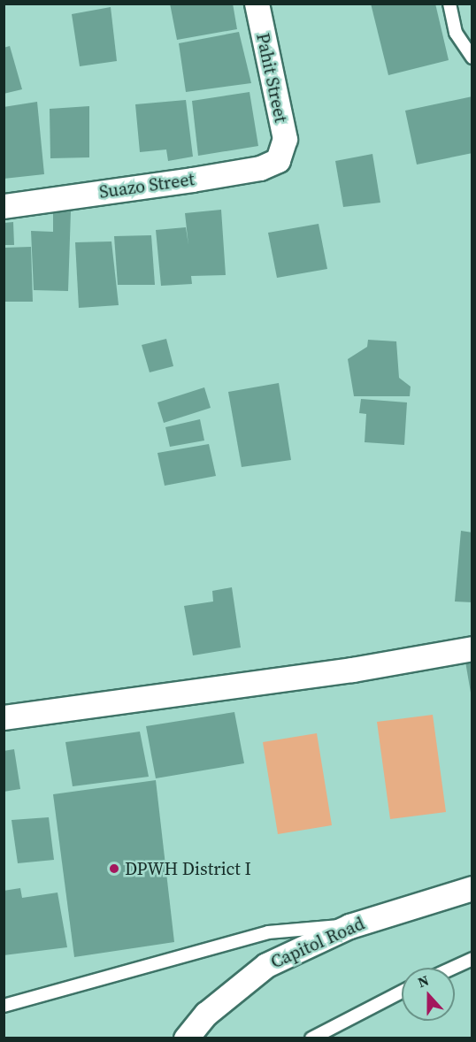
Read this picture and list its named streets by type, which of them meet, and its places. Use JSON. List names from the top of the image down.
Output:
{
  "streets": {
    "street": ["Pahit Street", "Suazo Street", "Capitol Road"]
  },
  "crossings": [
    ["Pahit Street", "Suazo Street"]
  ],
  "places": ["DPWH District I"],
  "north": "top"
}
